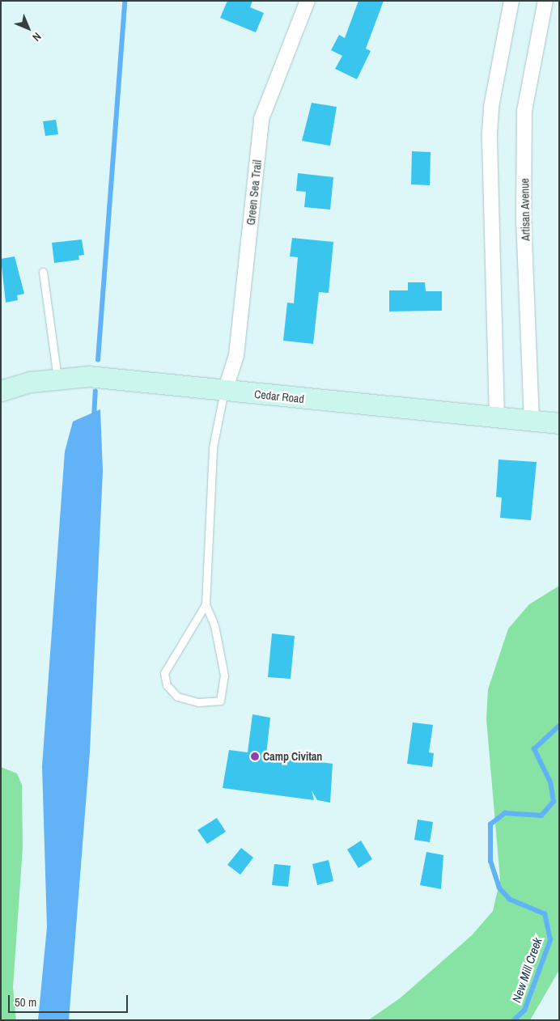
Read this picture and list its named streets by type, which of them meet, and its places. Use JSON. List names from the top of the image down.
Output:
{
  "streets": {
    "street": ["Green Sea Trail", "Artisan Avenue", "Cedar Road"]
  },
  "crossings": [
    ["Green Sea Trail", "Cedar Road"],
    ["Artisan Avenue", "Cedar Road"]
  ],
  "water": ["New Mill Creek"],
  "places": ["Camp Civitan"],
  "scale_bar": "50 m",
  "north": "bottom right"
}
